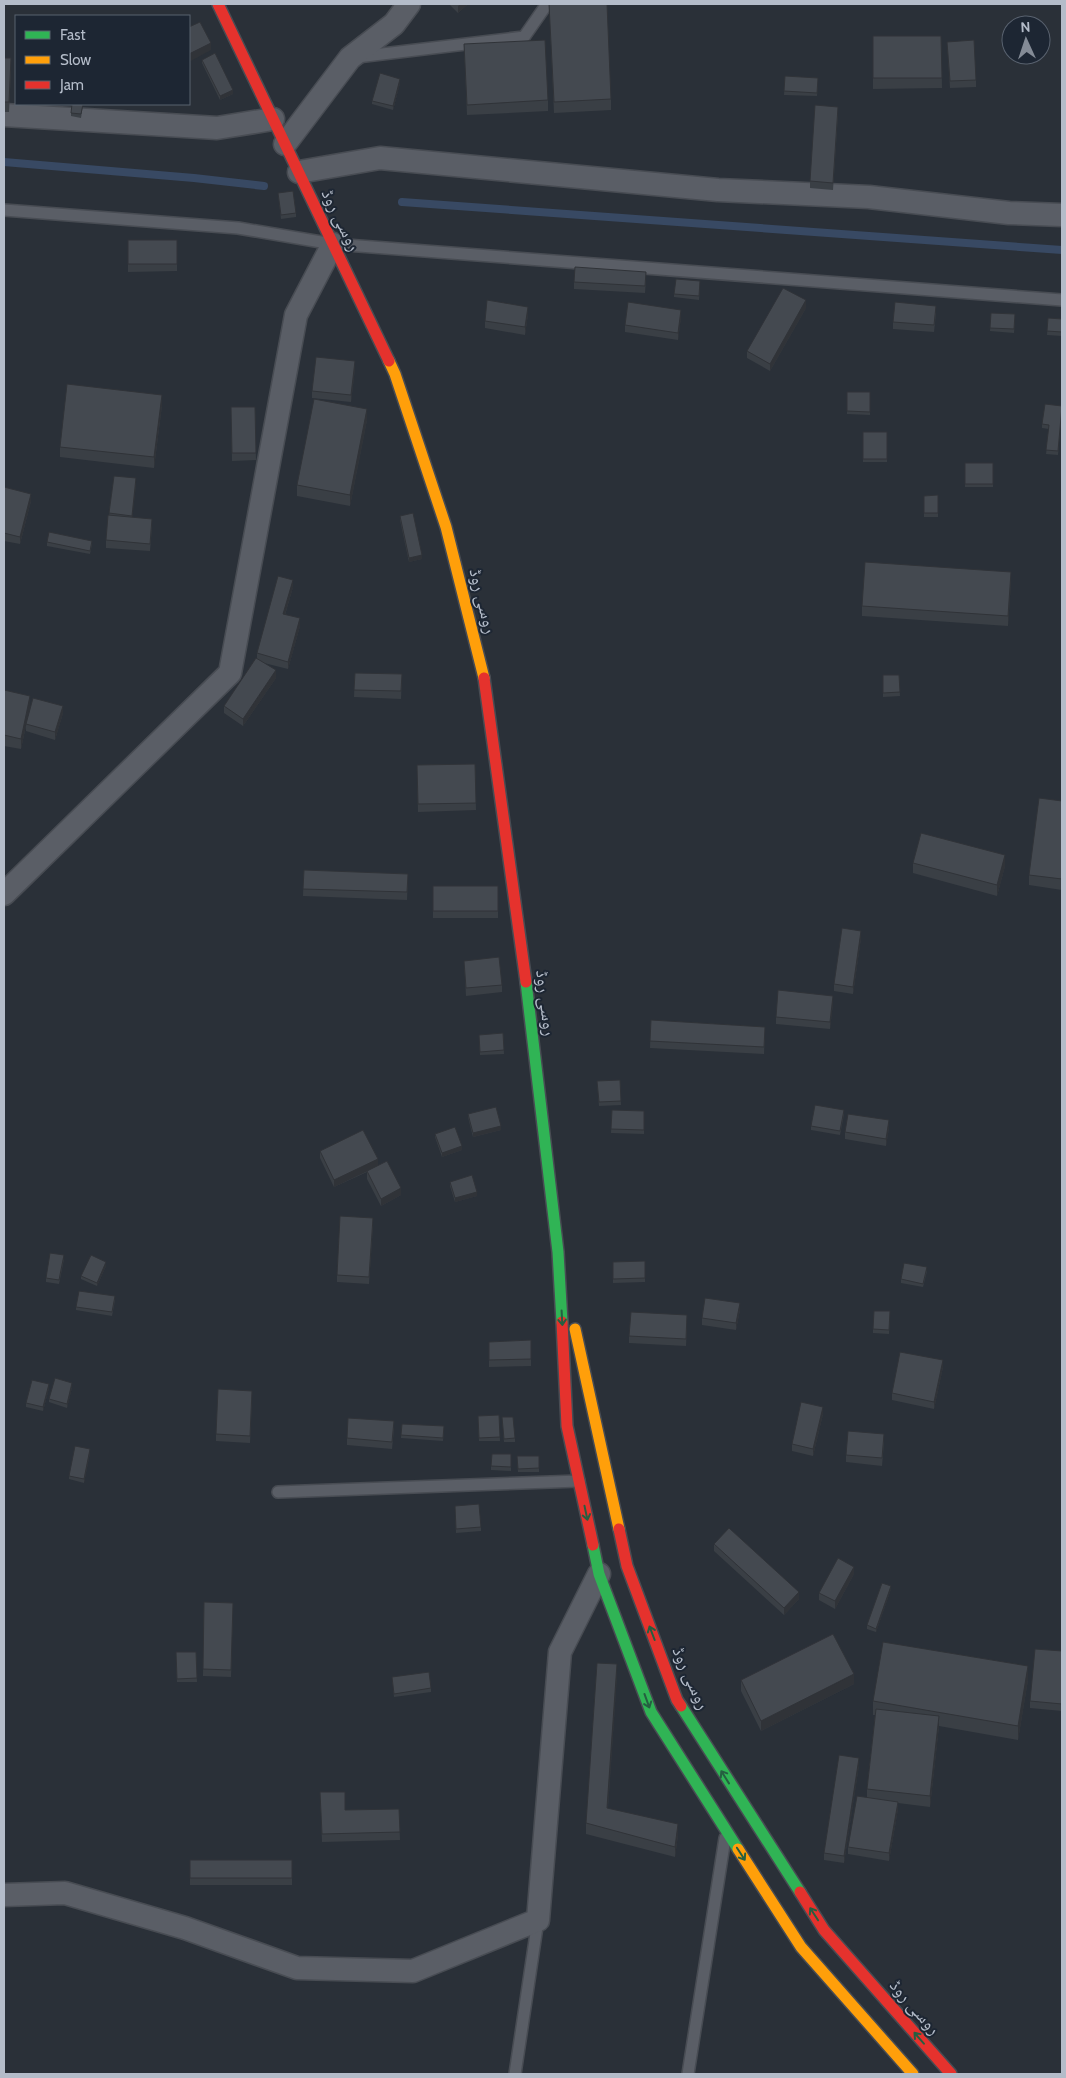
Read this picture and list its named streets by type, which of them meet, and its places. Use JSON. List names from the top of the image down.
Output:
{
  "streets": {
    "main road": ["روسی روڈ"]
  },
  "legend": ["Fast", "Slow", "Jam"],
  "north": "top"
}
